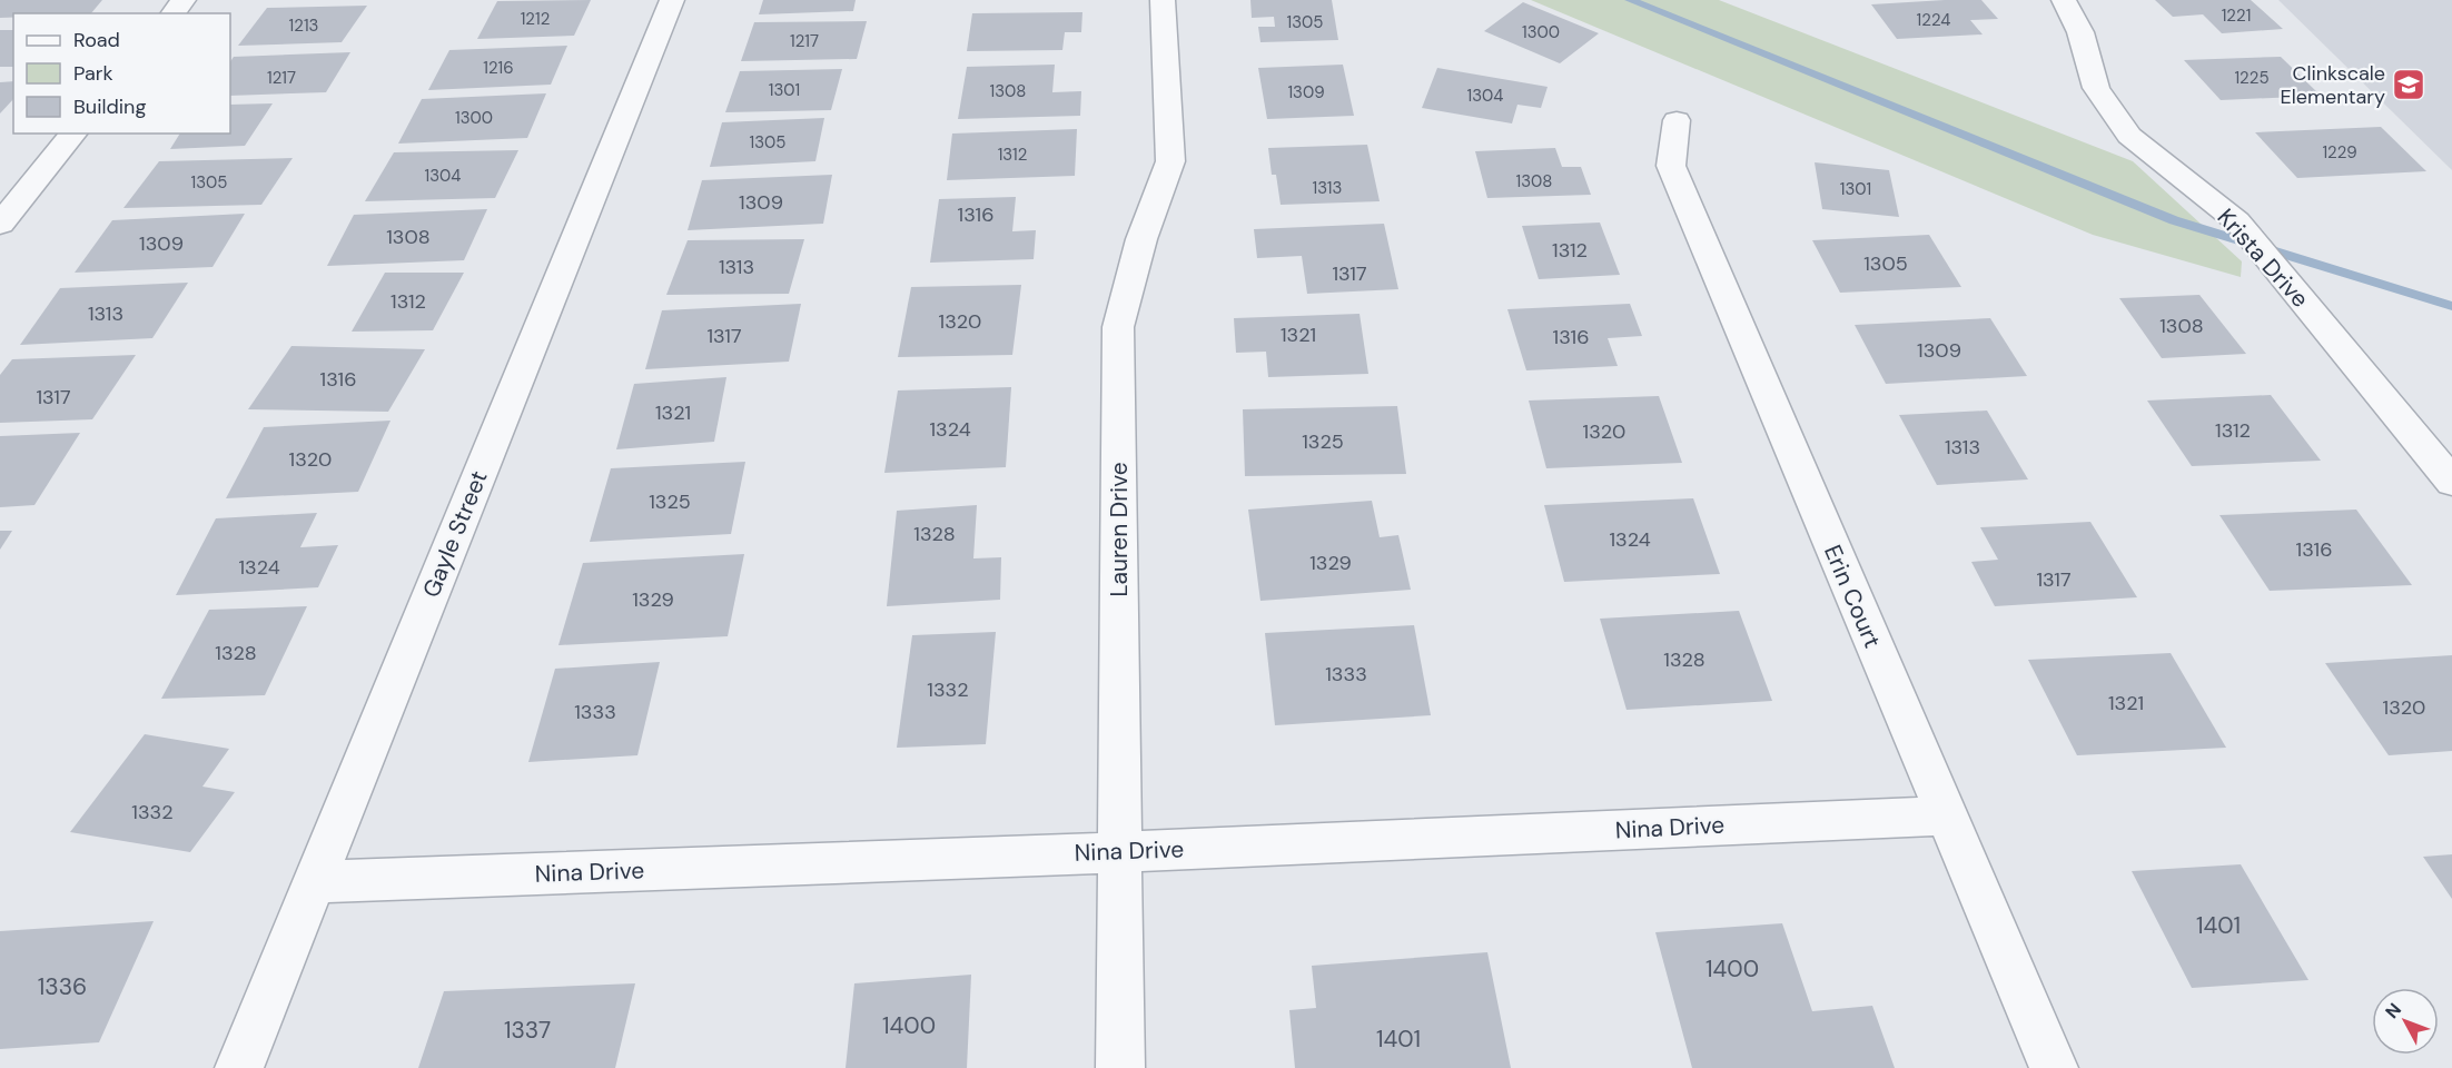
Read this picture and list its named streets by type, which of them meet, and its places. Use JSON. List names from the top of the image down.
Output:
{
  "streets": {
    "street": [
      "Krista Drive",
      "Lauren Drive",
      "Gayle Street",
      "Erin Court",
      "Nina Drive"
    ]
  },
  "crossings": [
    ["Lauren Drive", "Nina Drive"],
    ["Gayle Street", "Nina Drive"],
    ["Erin Court", "Nina Drive"]
  ],
  "places": {
    "school or university": ["Clinkscale Elementary"]
  },
  "house_numbers": [
    "1221",
    "1212",
    "1224",
    "1305",
    "1213",
    "1300",
    "1217",
    "1216",
    "1217",
    "1225",
    "1301",
    "1308",
    "1309",
    "1304",
    "1300",
    "1305",
    "1229",
    "1312",
    "1304",
    "1308",
    "1305",
    "1313",
    "1301",
    "1309",
    "1316",
    "1308",
    "1309",
    "1312",
    "1305",
    "1313",
    "1317",
    "1312",
    "1313",
    "1320",
    "1308",
    "1321",
    "1317",
    "1316",
    "1309",
    "1316",
    "1317",
    "1321",
    "1324",
    "1312",
    "1320",
    "1325",
    "1313",
    "1320",
    "1325",
    "1328",
    "1324",
    "1316",
    "1329",
    "1324",
    "1317",
    "1329",
    "1328",
    "1328",
    "1333",
    "1332",
    "1321",
    "1320",
    "1333",
    "1332",
    "1401",
    "1400",
    "1336",
    "1400",
    "1337",
    "1401"
  ],
  "legend": ["Road", "Park", "Building"],
  "north": "top left"
}
